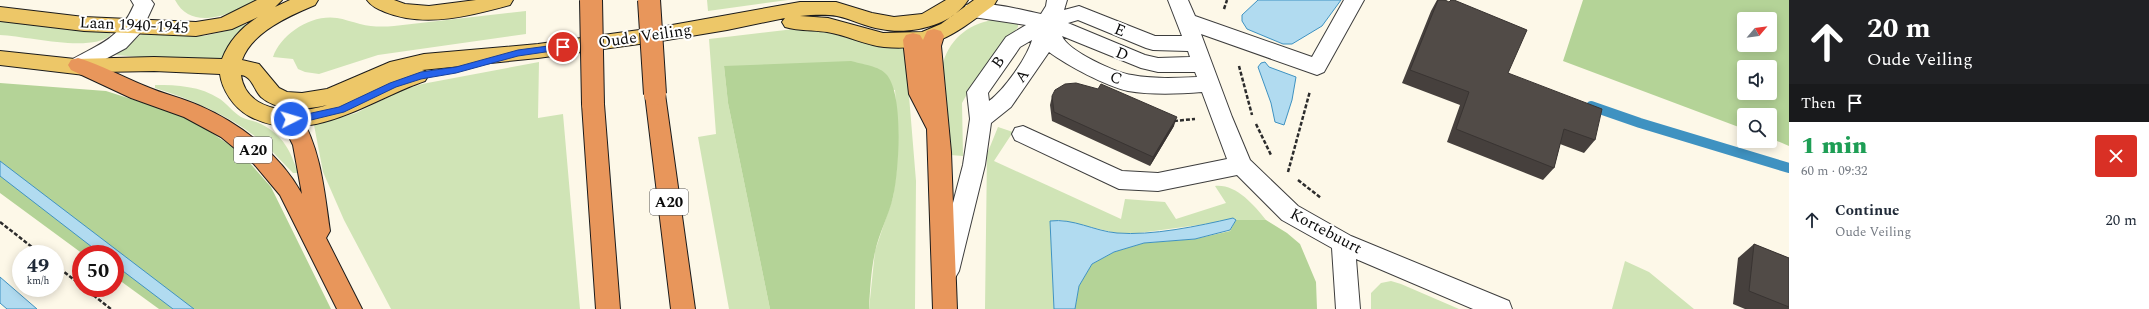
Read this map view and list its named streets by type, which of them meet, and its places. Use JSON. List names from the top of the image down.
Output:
{
  "streets": {
    "highway": ["A20"],
    "main road": ["Laan 1940-1945", "Oude Veiling"],
    "street": [
      "E",
      "B",
      "A",
      "C",
      "Kortebuurt"
    ]
  },
  "crossings": [
    ["E", "B"],
    ["E", "A"],
    ["E", "C"],
    ["E", "Kortebuurt"],
    ["B", "A"],
    ["B", "C"],
    ["A", "C"],
    ["C", "Kortebuurt"]
  ],
  "north": "top right",
  "page": {
    "turn": ["20 m", "Oude Veiling"],
    "then": "Then",
    "heading": ["1 min", "60 m · 09:32"],
    "list": [
      {
        "name": "Continue",
        "note": "Oude Veiling",
        "value": "20 m"
      }
    ],
    "speed": "49 km/h",
    "limit": "50"
  }
}
